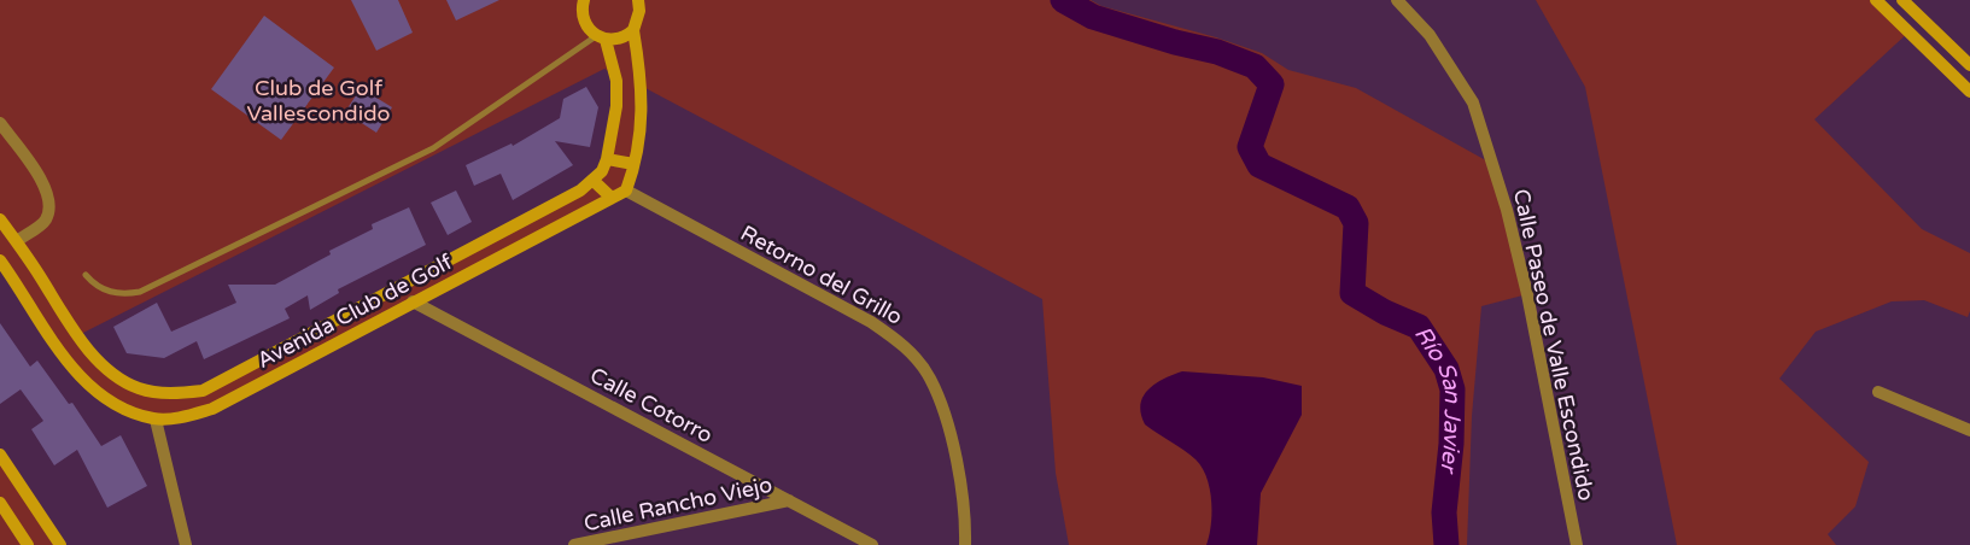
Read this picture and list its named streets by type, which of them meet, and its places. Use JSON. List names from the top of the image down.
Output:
{
  "streets": {
    "street": [
      "Retorno del Grillo",
      "Avenida Club de Golf",
      "Calle Paseo de Valle Escondido",
      "Calle Cotorro",
      "Calle Rancho Viejo"
    ]
  },
  "crossings": [
    ["Retorno del Grillo", "Avenida Club de Golf"],
    ["Avenida Club de Golf", "Calle Cotorro"],
    ["Calle Cotorro", "Calle Rancho Viejo"]
  ],
  "water": ["Río San Javier"],
  "parks": ["Club de Golf Vallescondido"]
}
